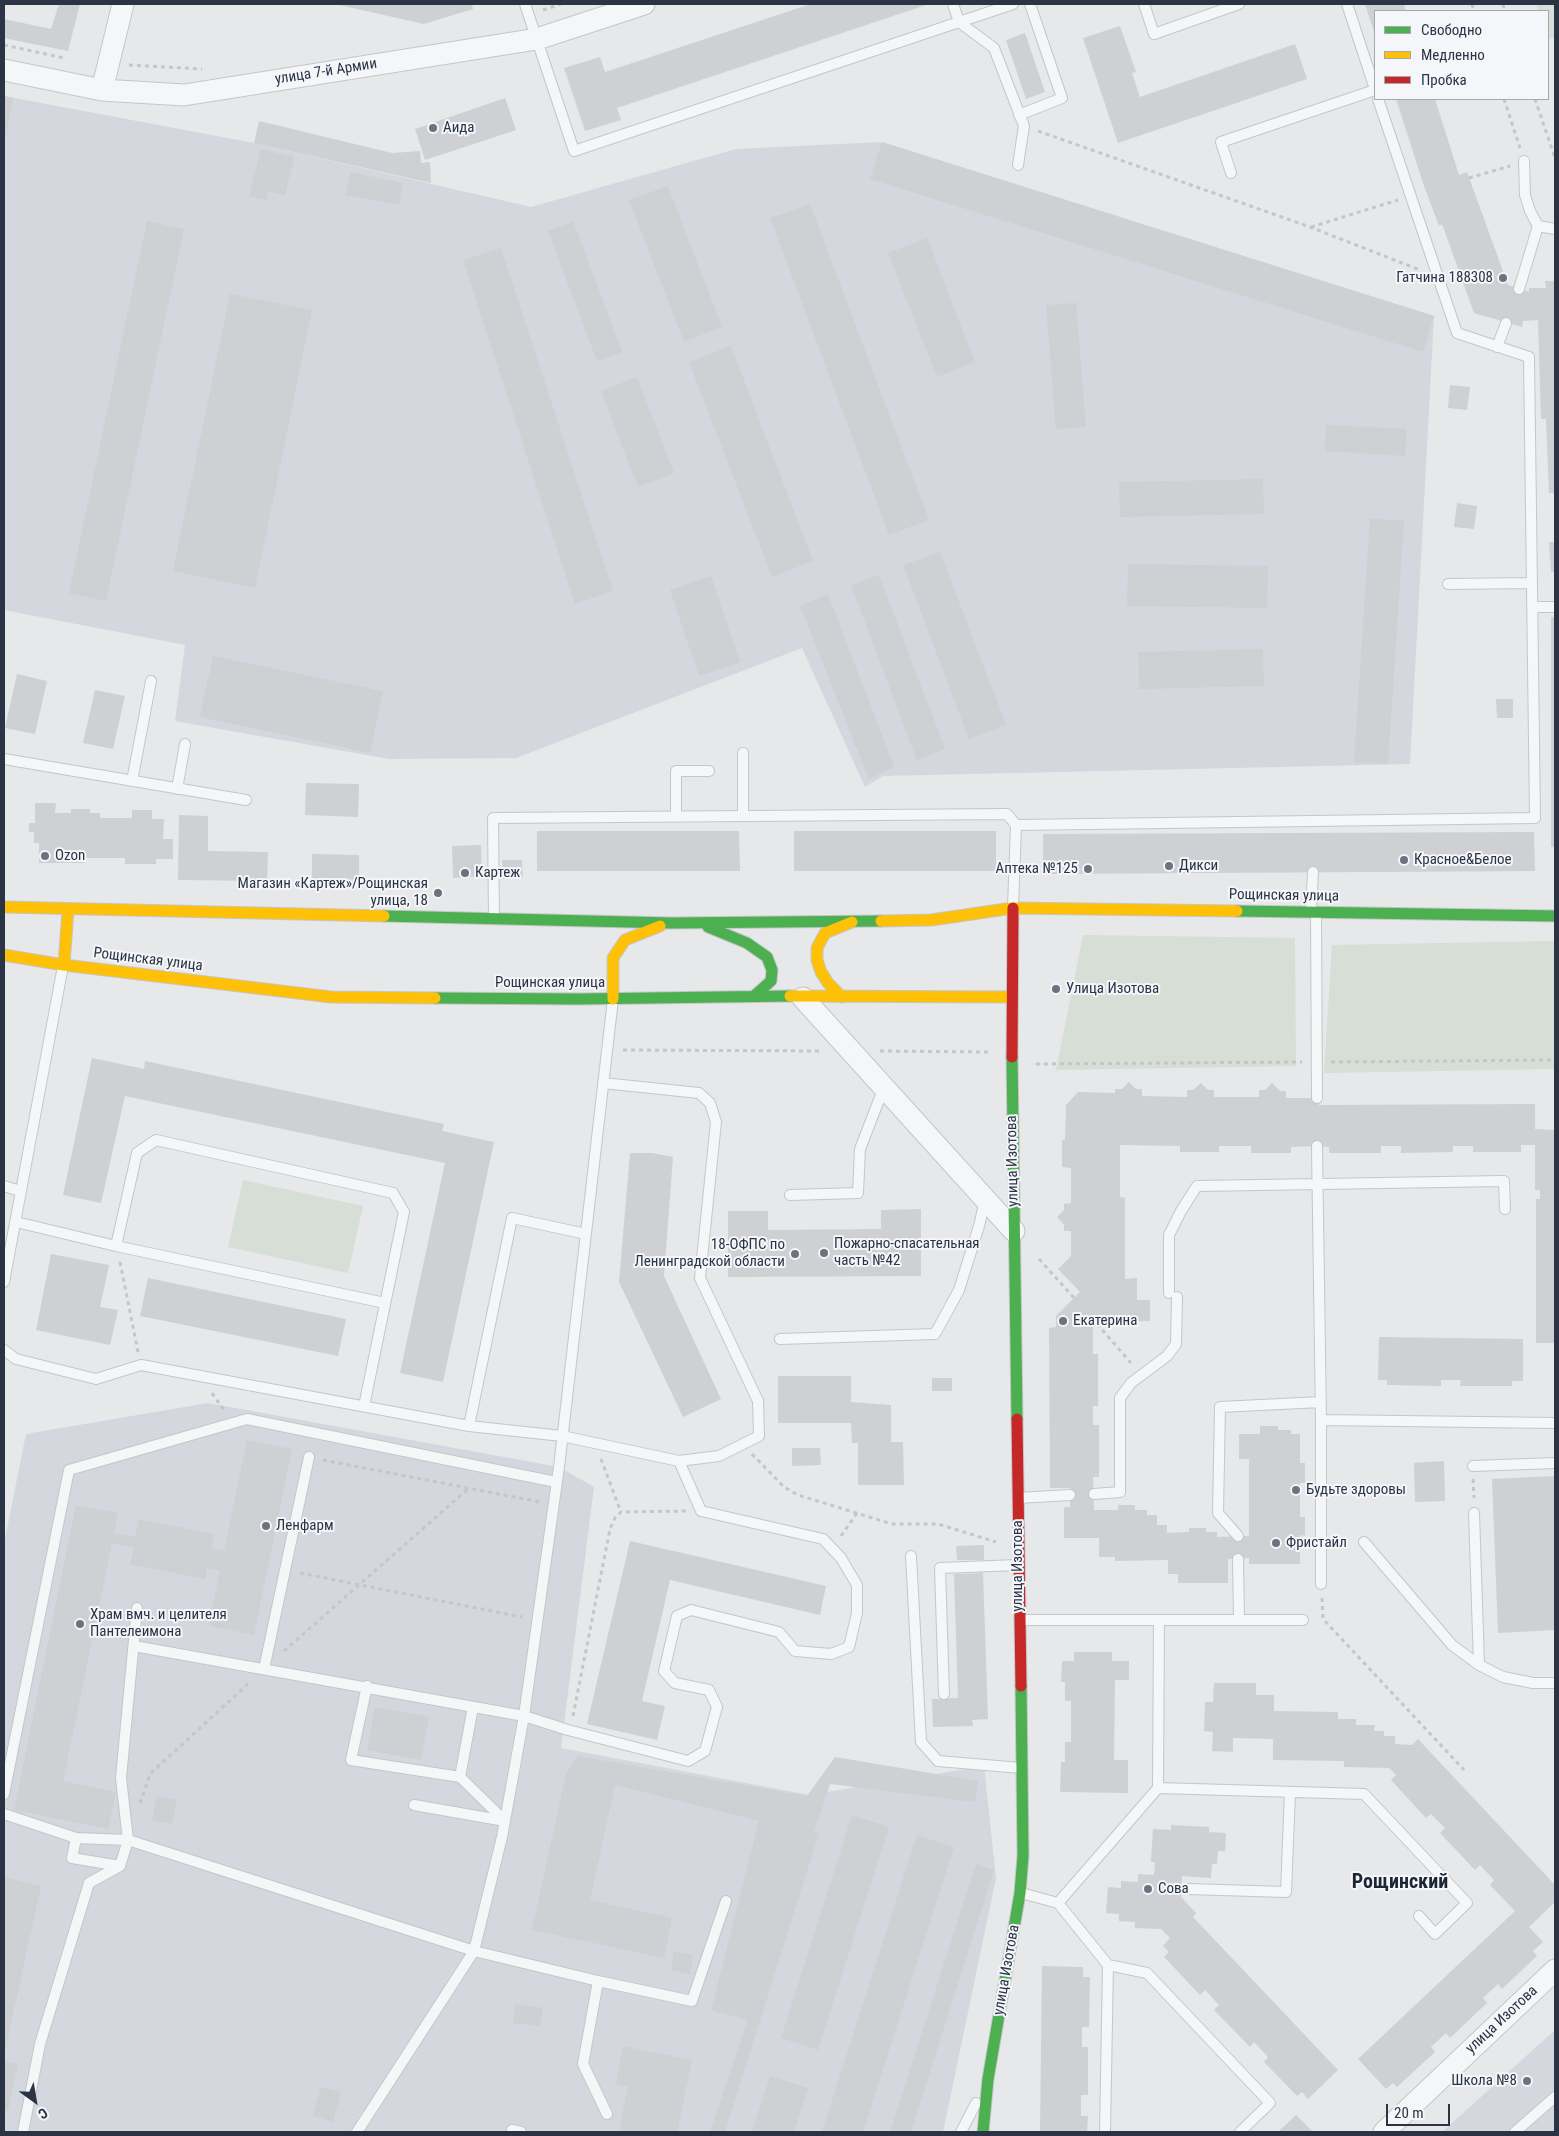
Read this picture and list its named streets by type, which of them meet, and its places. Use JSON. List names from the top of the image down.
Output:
{
  "streets": {
    "street": ["улица 7-й Армии", "Рощинская улица", "улица Изотова"]
  },
  "crossings": [
    ["Рощинская улица", "улица Изотова"]
  ],
  "districts": ["Рощинский"],
  "places": [
    "Аида",
    "Гатчина 188308",
    "Ozon",
    "Красное&Белое",
    "Дикси",
    "Аптека №125",
    "Картеж",
    "Магазин «Картеж»/Рощинская улица, 18",
    "Улица Изотова",
    "Пожарно-спасательная часть №42",
    "18-ОФПС по Ленинградской области",
    "Екатерина",
    "Будьте здоровы",
    "Ленфарм",
    "Фристайл",
    "Храм вмч. и целителя Пантелеимона",
    "Сова",
    "Школа №8"
  ],
  "legend": ["Свободно", "Медленно", "Пробка"],
  "scale_bar": "20 m",
  "north": "bottom right"
}
